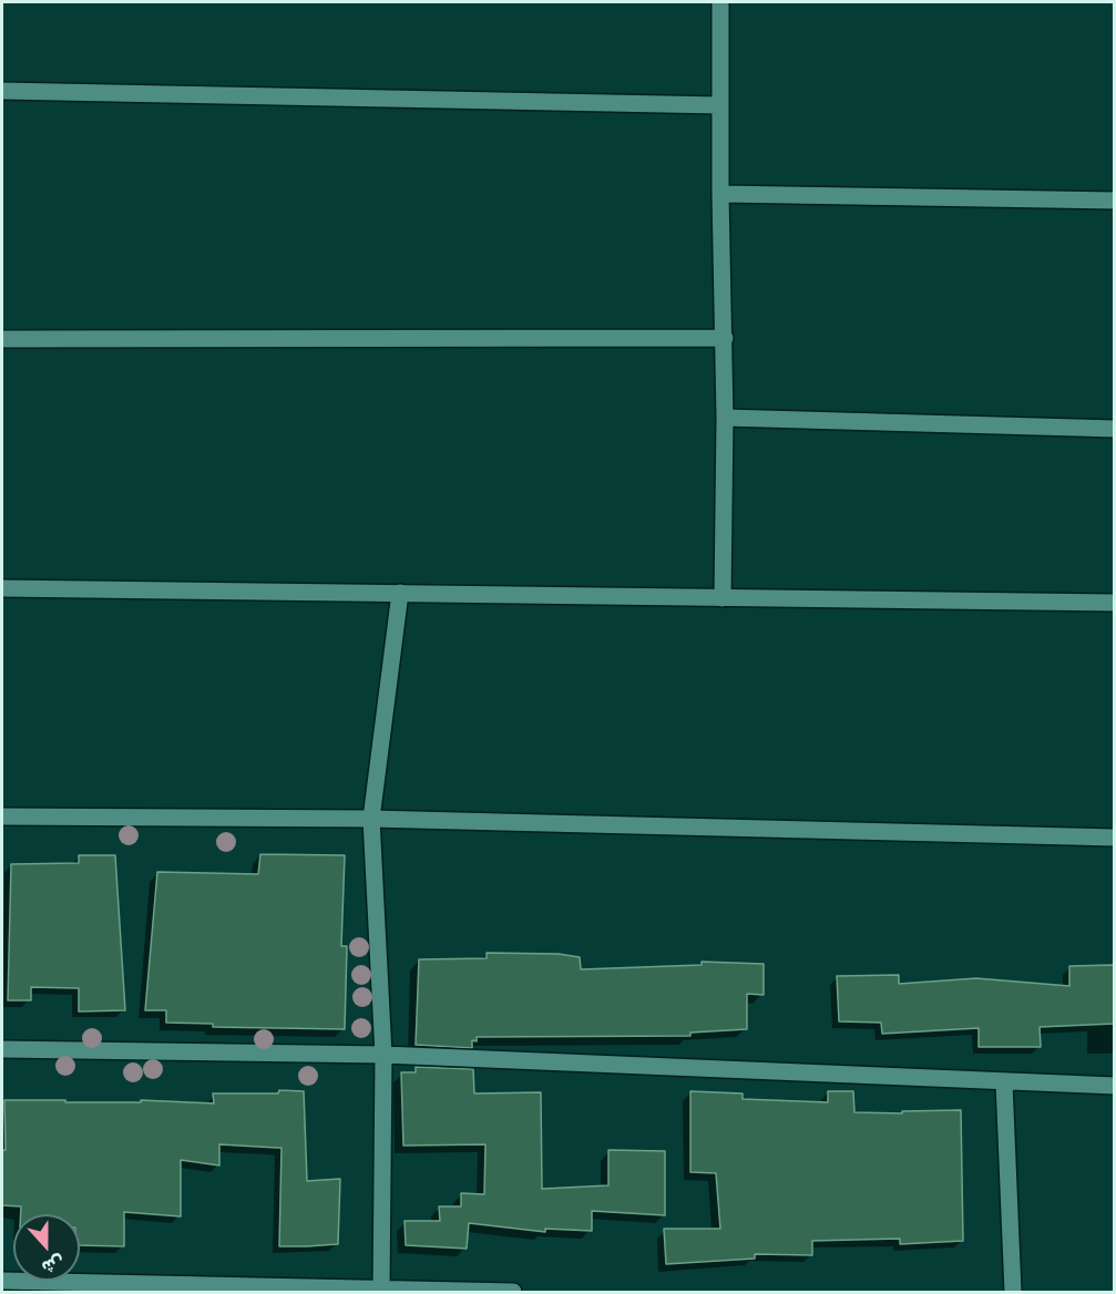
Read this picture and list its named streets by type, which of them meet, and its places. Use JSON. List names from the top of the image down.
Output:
{
  "north": "bottom"
}
